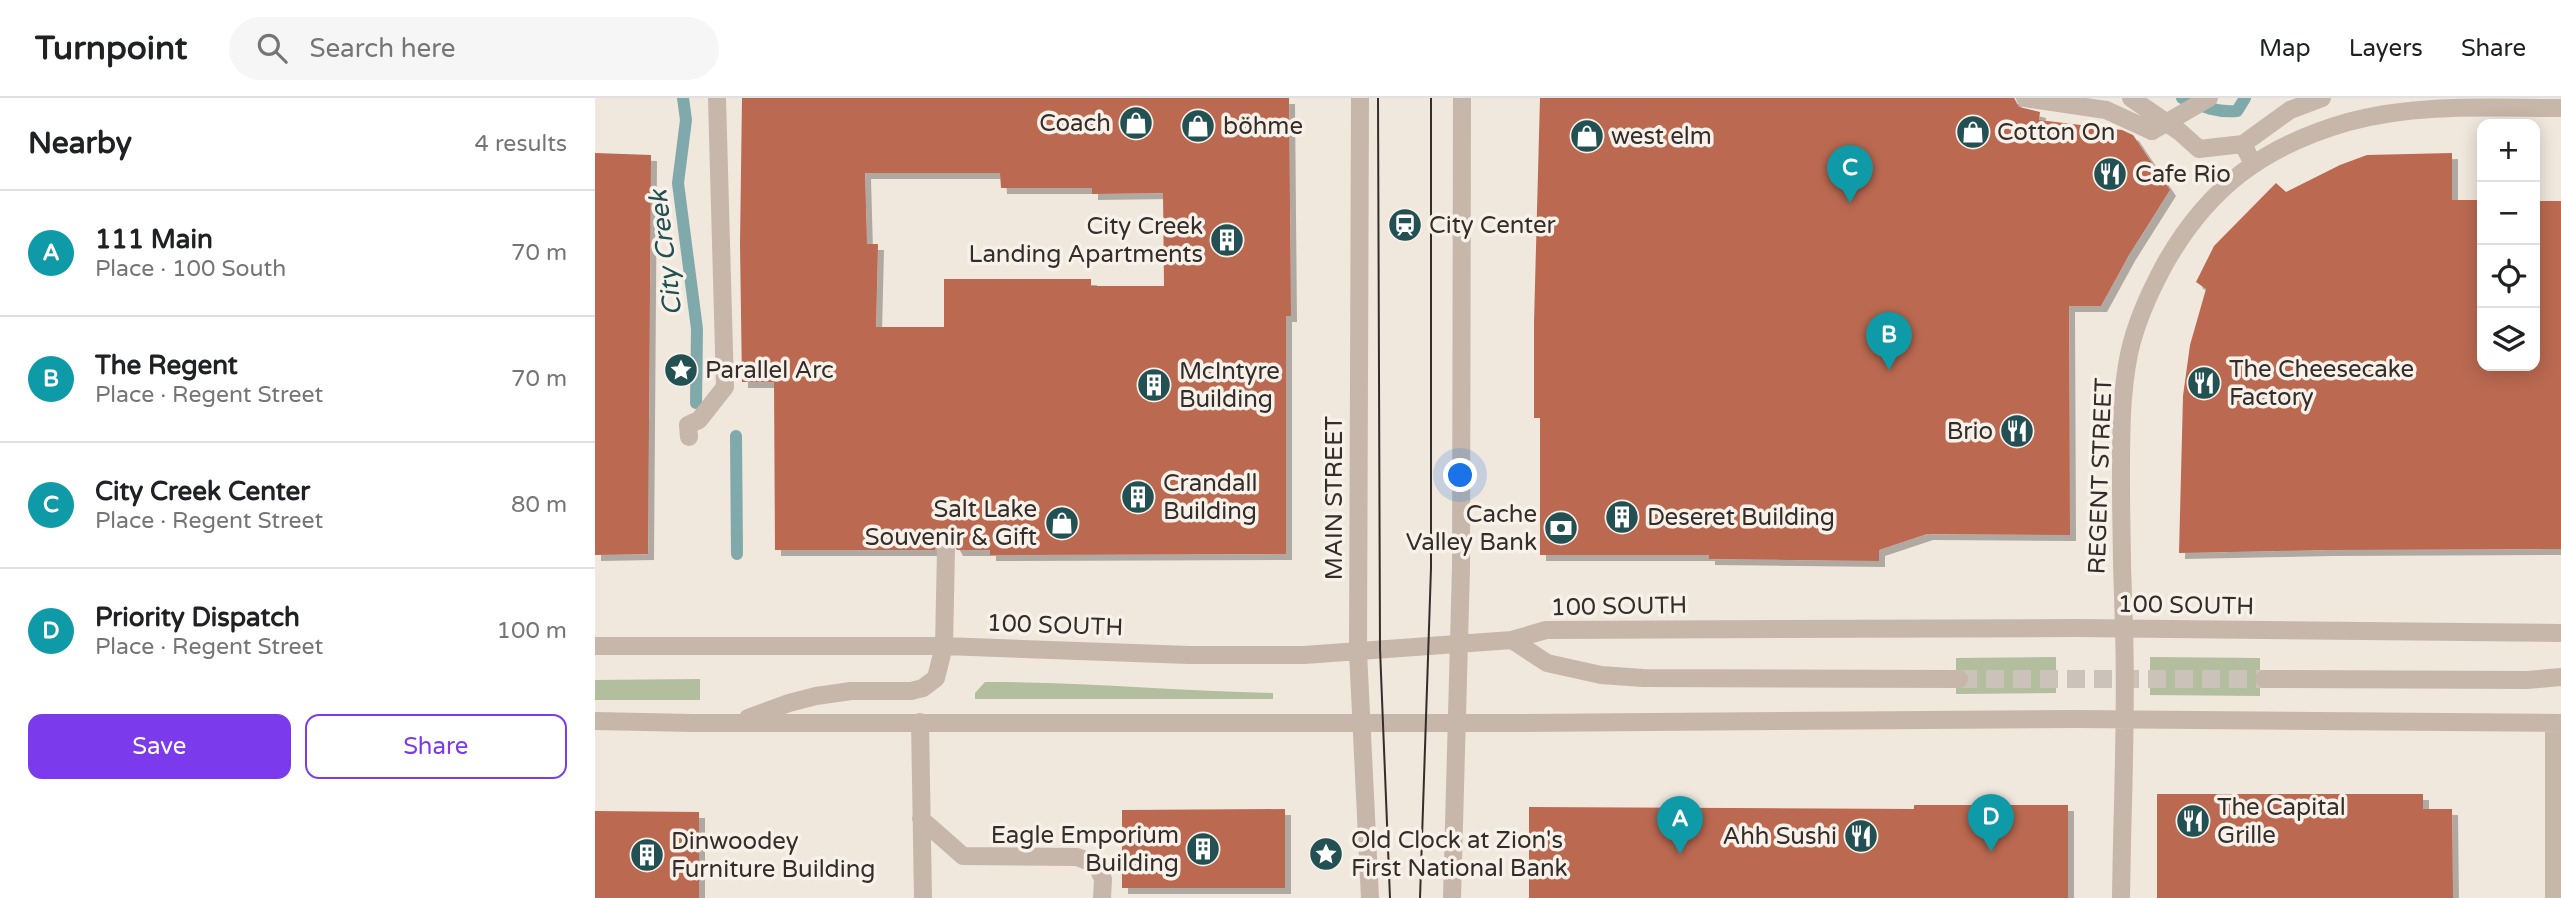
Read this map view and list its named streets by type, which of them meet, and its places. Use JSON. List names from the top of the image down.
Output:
{
  "streets": {
    "street": ["REGENT STREET", "MAIN STREET", "100 SOUTH"]
  },
  "crossings": [
    ["REGENT STREET", "100 SOUTH"],
    ["MAIN STREET", "100 SOUTH"]
  ],
  "water": ["City Creek"],
  "places": {
    "shop": [
      "Coach",
      "böhme",
      "Cotton On",
      "west elm",
      "Salt Lake Souvenir & Gift"
    ],
    "restaurant": [
      "Cafe Rio",
      "The Cheesecake Factory",
      "Brio",
      "The Capital Grille",
      "Ahh Sushi"
    ],
    "station": ["City Center"],
    "building": [
      "City Creek Landing Apartments",
      "McIntyre Building",
      "Crandall Building",
      "Deseret Building",
      "Eagle Emporium Building",
      "Dinwoodey Furniture Building"
    ],
    "place": ["Parallel Arc", "Old Clock at Zion's First National Bank"],
    "bank": ["Cache Valley Bank"]
  },
  "page": {
    "header": "Turnpoint",
    "search": "Search here",
    "nav": ["Map", "Layers", "Share"],
    "heading": ["Nearby", "4 results"],
    "map_buttons": ["+", "−"],
    "pins": [
      "C",
      "B",
      "D",
      "A"
    ],
    "list": [
      {
        "mark": "A",
        "name": "111 Main",
        "note": "Place · 100 South",
        "value": "70 m"
      },
      {
        "mark": "B",
        "name": "The Regent",
        "note": "Place · Regent Street",
        "value": "70 m"
      },
      {
        "mark": "C",
        "name": "City Creek Center",
        "note": "Place · Regent Street",
        "value": "80 m"
      },
      {
        "mark": "D",
        "name": "Priority Dispatch",
        "note": "Place · Regent Street",
        "value": "100 m"
      }
    ],
    "buttons": ["Save", "Share"]
  }
}
